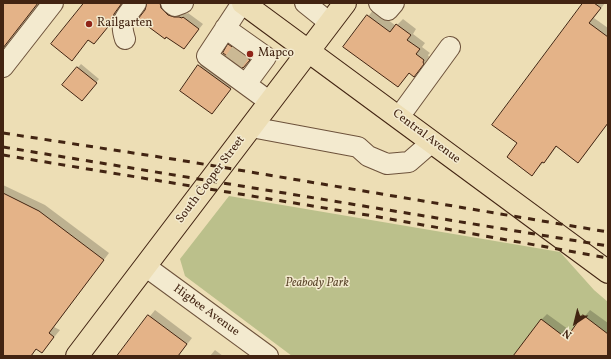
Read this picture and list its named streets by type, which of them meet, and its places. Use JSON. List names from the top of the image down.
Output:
{
  "streets": {
    "main road": ["Central Avenue", "South Cooper Street"],
    "street": ["Higbee Avenue"]
  },
  "crossings": [
    ["Central Avenue", "South Cooper Street"],
    ["South Cooper Street", "Higbee Avenue"]
  ],
  "parks": ["Peabody Park"],
  "places": ["Railgarten", "Mapco"],
  "north": "bottom left"
}
